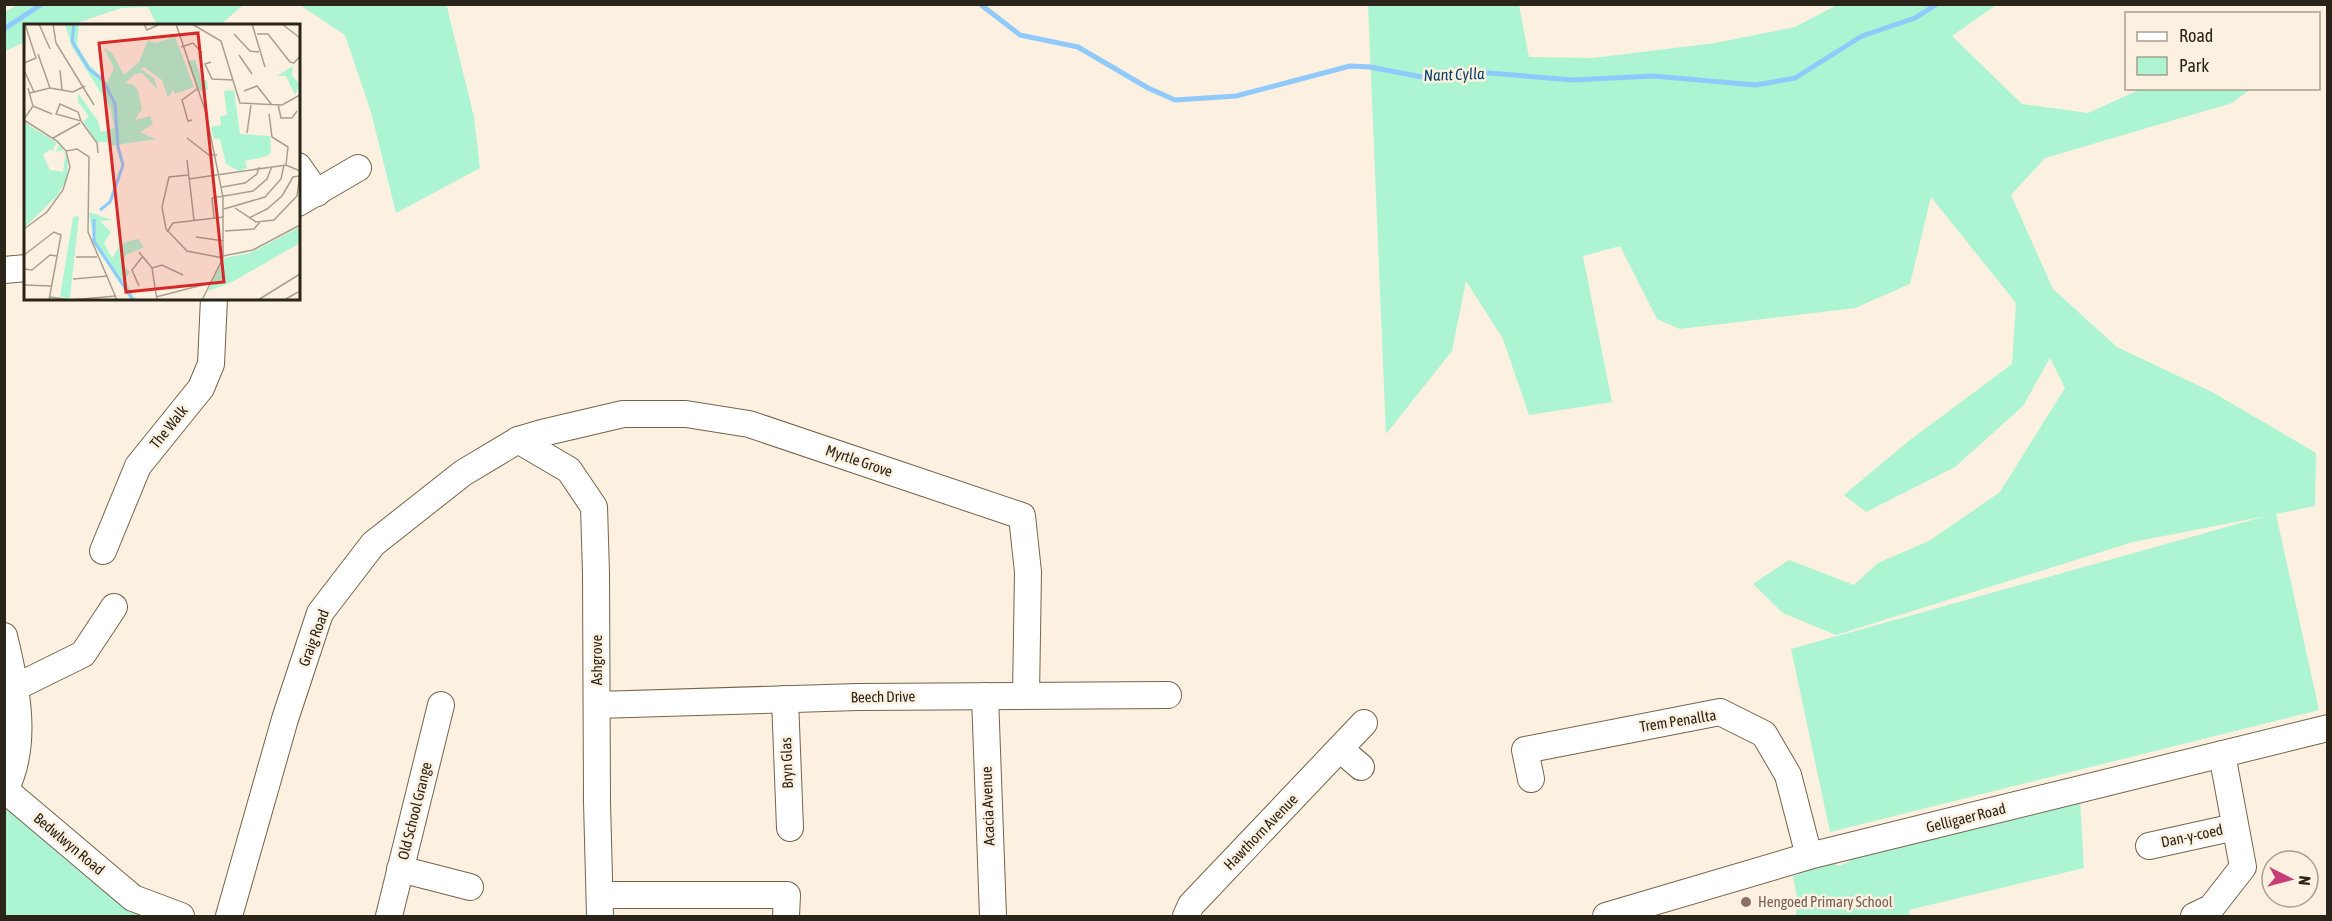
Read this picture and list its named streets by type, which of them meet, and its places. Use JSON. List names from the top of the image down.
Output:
{
  "streets": {
    "street": [
      "The Walk",
      "Myrtle Grove",
      "Graig Road",
      "Ashgrove",
      "Beech Drive",
      "Trem Penallta",
      "Bryn Glas",
      "Acacia Avenue",
      "Old School Grange",
      "Gelligaer Road",
      "Hawthorn Avenue",
      "Dan-y-coed",
      "Bedwlwyn Road"
    ]
  },
  "crossings": [
    ["Myrtle Grove", "Graig Road"],
    ["Myrtle Grove", "Ashgrove"],
    ["Myrtle Grove", "Beech Drive"],
    ["Graig Road", "Ashgrove"],
    ["Ashgrove", "Beech Drive"],
    ["Beech Drive", "Bryn Glas"],
    ["Beech Drive", "Acacia Avenue"],
    ["Trem Penallta", "Gelligaer Road"],
    ["Gelligaer Road", "Dan-y-coed"]
  ],
  "water": ["Nant Cylla"],
  "places": ["Hengoed Primary School"],
  "legend": ["Road", "Park"],
  "north": "right"
}
